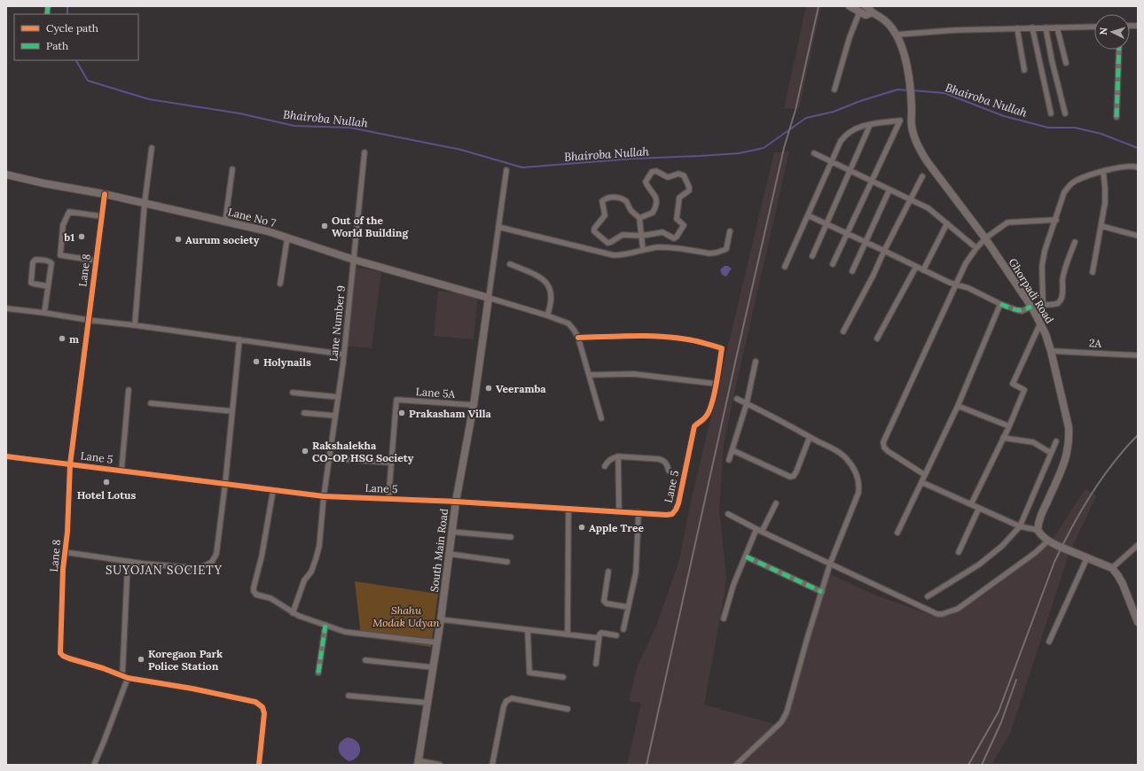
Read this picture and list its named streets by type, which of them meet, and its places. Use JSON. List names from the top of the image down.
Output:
{
  "streets": {
    "main road": ["Lane No 7", "Ghorpadi Road", "South Main Road"],
    "street": [
      "Lane 8",
      "Lane Number 9",
      "2A",
      "Lane 5A",
      "Lane 5"
    ]
  },
  "crossings": [
    ["Lane No 7", "Lane 8"],
    ["Lane No 7", "Lane Number 9"],
    ["Lane No 7", "South Main Road"],
    ["Lane 8", "Lane 5"],
    ["Ghorpadi Road", "2A"],
    ["Lane Number 9", "Lane 5"],
    ["Lane 5A", "South Main Road"],
    ["Lane 5", "South Main Road"]
  ],
  "districts": ["SUYOJAN SOCIETY"],
  "water": ["Bhairoba Nullah"],
  "parks": ["Shahu Modak Udyan"],
  "places": [
    "Out of the World Building",
    "b1",
    "Aurum society",
    "m",
    "Holynails",
    "Veeramba",
    "Prakasham Villa",
    "Rakshalekha CO-OP HSG Society",
    "Hotel Lotus",
    "Apple Tree",
    "Koregaon Park Police Station"
  ],
  "legend": ["Cycle path", "Path"],
  "north": "left"
}
